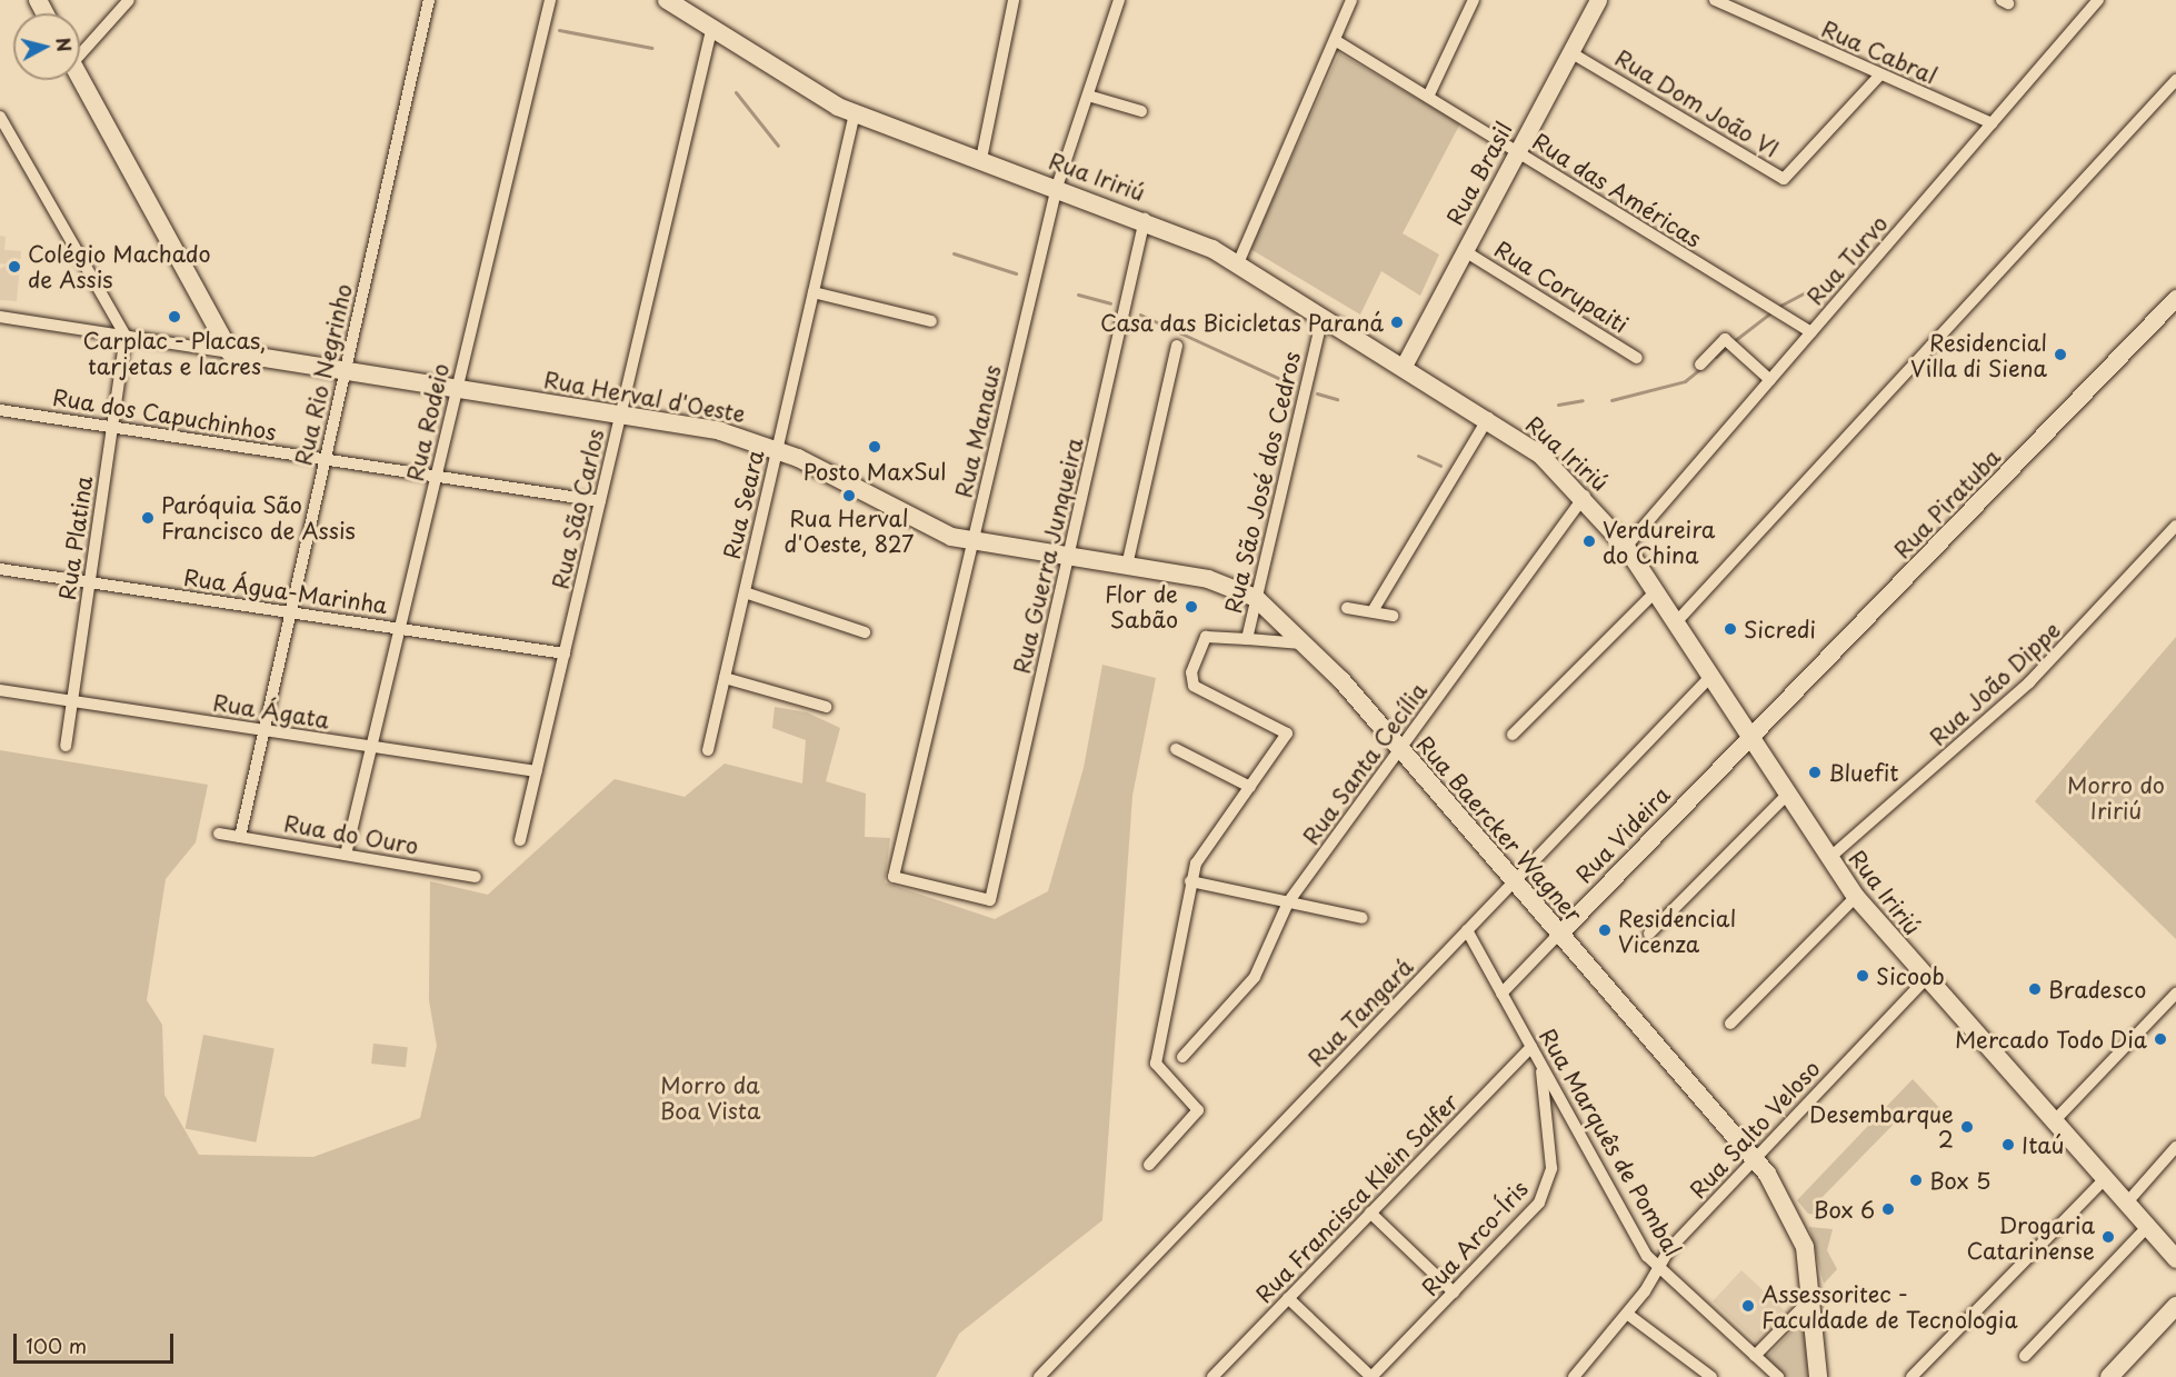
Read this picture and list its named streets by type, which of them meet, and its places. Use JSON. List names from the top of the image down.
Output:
{
  "streets": {
    "main road": [
      "Rua Brasil",
      "Rua Iririú",
      "Rua Herval d'Oeste",
      "Rua Piratuba",
      "Rua Baercker Wagner",
      "Rua Videira"
    ],
    "street": [
      "Rua Cabral",
      "Rua Dom João VI",
      "Rua das Américas",
      "Rua Turvo",
      "Rua Corupaiti",
      "Rua Rio Negrinho",
      "Rua dos Capuchinhos",
      "Rua Rodeio",
      "Rua Manaus",
      "Rua São José dos Cedros",
      "Rua Seara",
      "Rua São Carlos",
      "Rua Platina",
      "Rua Guerra Junqueira",
      "Rua Água-Marinha",
      "Rua João Dippe",
      "Rua Ágata",
      "Rua Santa Cecília",
      "Rua do Ouro",
      "Rua Tangará",
      "Rua Salto Veloso",
      "Rua Marquês de Pombal",
      "Rua Francisca Klein Salfer",
      "Rua Arco-Íris"
    ]
  },
  "crossings": [
    ["Rua Cabral", "Rua Dom João VI"],
    ["Rua Cabral", "Rua Turvo"],
    ["Rua Dom João VI", "Rua Brasil"],
    ["Rua Brasil", "Rua Iririú"],
    ["Rua Brasil", "Rua das Américas"],
    ["Rua Brasil", "Rua Corupaiti"],
    ["Rua Iririú", "Rua Turvo"],
    ["Rua Iririú", "Rua Manaus"],
    ["Rua Iririú", "Rua São José dos Cedros"],
    ["Rua Iririú", "Rua Piratuba"],
    ["Rua Iririú", "Rua Seara"],
    ["Rua Iririú", "Rua São Carlos"],
    ["Rua Iririú", "Rua Guerra Junqueira"],
    ["Rua Iririú", "Rua João Dippe"],
    ["Rua Iririú", "Rua Santa Cecília"],
    ["Rua Iririú", "Rua Videira"],
    ["Rua Iririú", "Rua Tangará"],
    ["Rua Iririú", "Rua Salto Veloso"],
    ["Rua das Américas", "Rua Turvo"],
    ["Rua Rio Negrinho", "Rua Herval d'Oeste"],
    ["Rua Rio Negrinho", "Rua dos Capuchinhos"],
    ["Rua Rio Negrinho", "Rua Água-Marinha"],
    ["Rua Rio Negrinho", "Rua Ágata"],
    ["Rua Rio Negrinho", "Rua do Ouro"],
    ["Rua Herval d'Oeste", "Rua Rodeio"],
    ["Rua Herval d'Oeste", "Rua Manaus"],
    ["Rua Herval d'Oeste", "Rua São José dos Cedros"],
    ["Rua Herval d'Oeste", "Rua Seara"],
    ["Rua Herval d'Oeste", "Rua São Carlos"],
    ["Rua Herval d'Oeste", "Rua Platina"],
    ["Rua Herval d'Oeste", "Rua Guerra Junqueira"],
    ["Rua Herval d'Oeste", "Rua Baercker Wagner"],
    ["Rua dos Capuchinhos", "Rua Rodeio"],
    ["Rua dos Capuchinhos", "Rua São Carlos"],
    ["Rua dos Capuchinhos", "Rua Platina"],
    ["Rua Rodeio", "Rua Água-Marinha"],
    ["Rua Rodeio", "Rua Ágata"],
    ["Rua Rodeio", "Rua do Ouro"],
    ["Rua Manaus", "Rua Guerra Junqueira"],
    ["Rua São José dos Cedros", "Rua Baercker Wagner"],
    ["Rua Piratuba", "Rua Videira"],
    ["Rua São Carlos", "Rua Água-Marinha"],
    ["Rua São Carlos", "Rua Ágata"],
    ["Rua Platina", "Rua Água-Marinha"],
    ["Rua Platina", "Rua Ágata"],
    ["Rua Santa Cecília", "Rua Baercker Wagner"],
    ["Rua Baercker Wagner", "Rua Videira"],
    ["Rua Baercker Wagner", "Rua Tangará"],
    ["Rua Baercker Wagner", "Rua Salto Veloso"],
    ["Rua Videira", "Rua Marquês de Pombal"],
    ["Rua Tangará", "Rua Marquês de Pombal"],
    ["Rua Salto Veloso", "Rua Marquês de Pombal"],
    ["Rua Marquês de Pombal", "Rua Francisca Klein Salfer"],
    ["Rua Marquês de Pombal", "Rua Arco-Íris"]
  ],
  "parks": ["Morro do Iririú", "Morro da Boa Vista"],
  "places": [
    "Colégio Machado de Assis",
    "Carplac - Placas, tarjetas e lacres",
    "Casa das Bicicletas Paraná",
    "Residencial Villa di Siena",
    "Posto MaxSul",
    "Rua Herval d'Oeste, 827",
    "Paróquia São Francisco de Assis",
    "Verdureira do China",
    "Flor de Sabão",
    "Sicredi",
    "Bluefit",
    "Residencial Vicenza",
    "Sicoob",
    "Bradesco",
    "Mercado Todo Dia",
    "Desembarque 2",
    "Itaú",
    "Box 5",
    "Box 6",
    "Drogaria Catarinense",
    "Assessoritec - Faculdade de Tecnologia"
  ],
  "scale_bar": "100 m",
  "north": "right"
}
